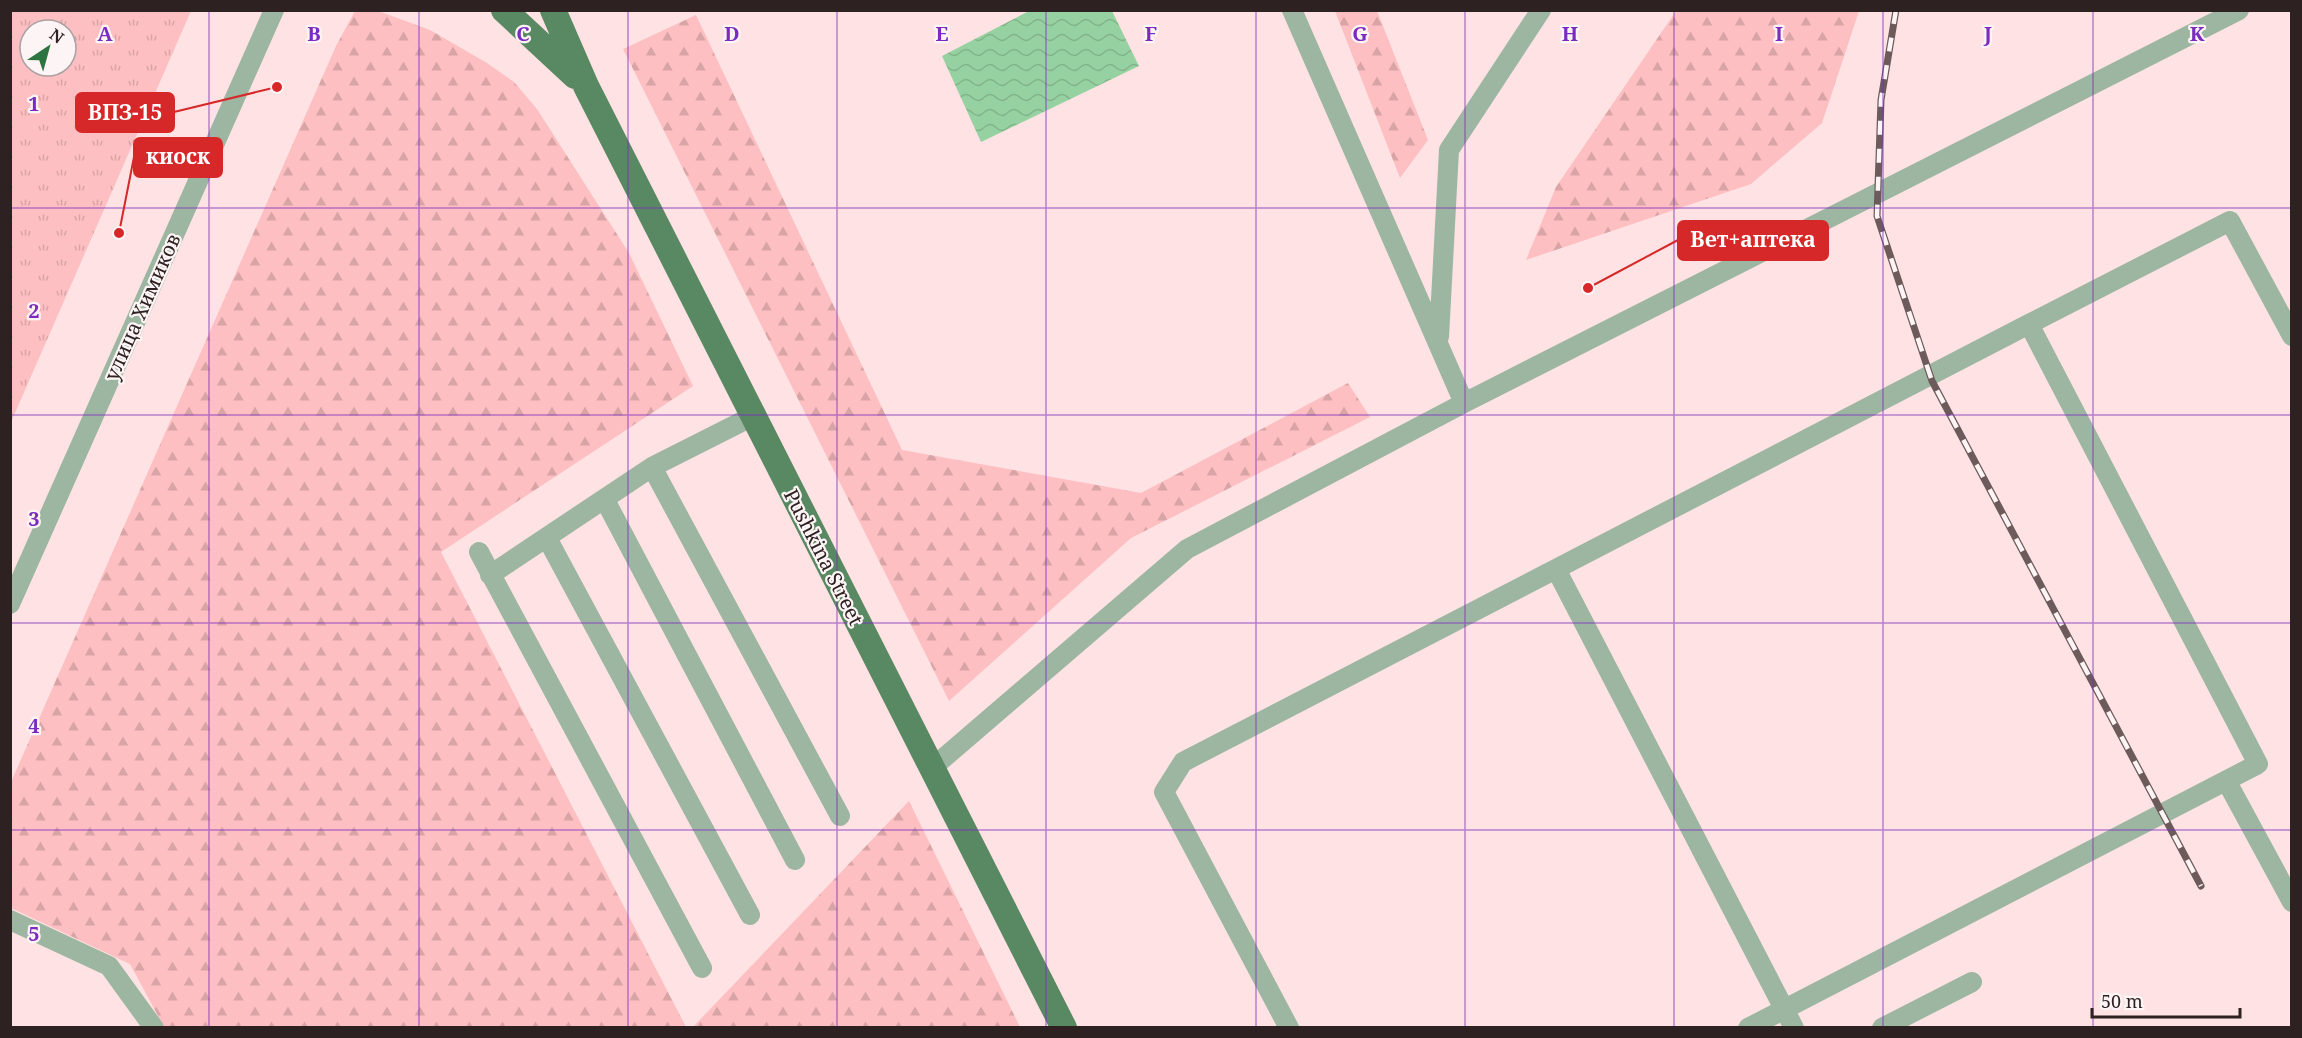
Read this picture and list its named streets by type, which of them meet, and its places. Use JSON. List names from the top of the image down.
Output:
{
  "streets": {
    "main road": ["Pushkina Street"],
    "street": ["улица Химиков"]
  },
  "places": ["ВПЗ-15", "киоск", "Вет+аптека"],
  "scale_bar": "50 m",
  "north": "top right",
  "grid": {
    "columns": [
      "A",
      "B",
      "C",
      "D",
      "E",
      "F",
      "G",
      "H",
      "I",
      "J",
      "K"
    ],
    "rows": [
      "1",
      "2",
      "3",
      "4",
      "5"
    ]
  }
}
